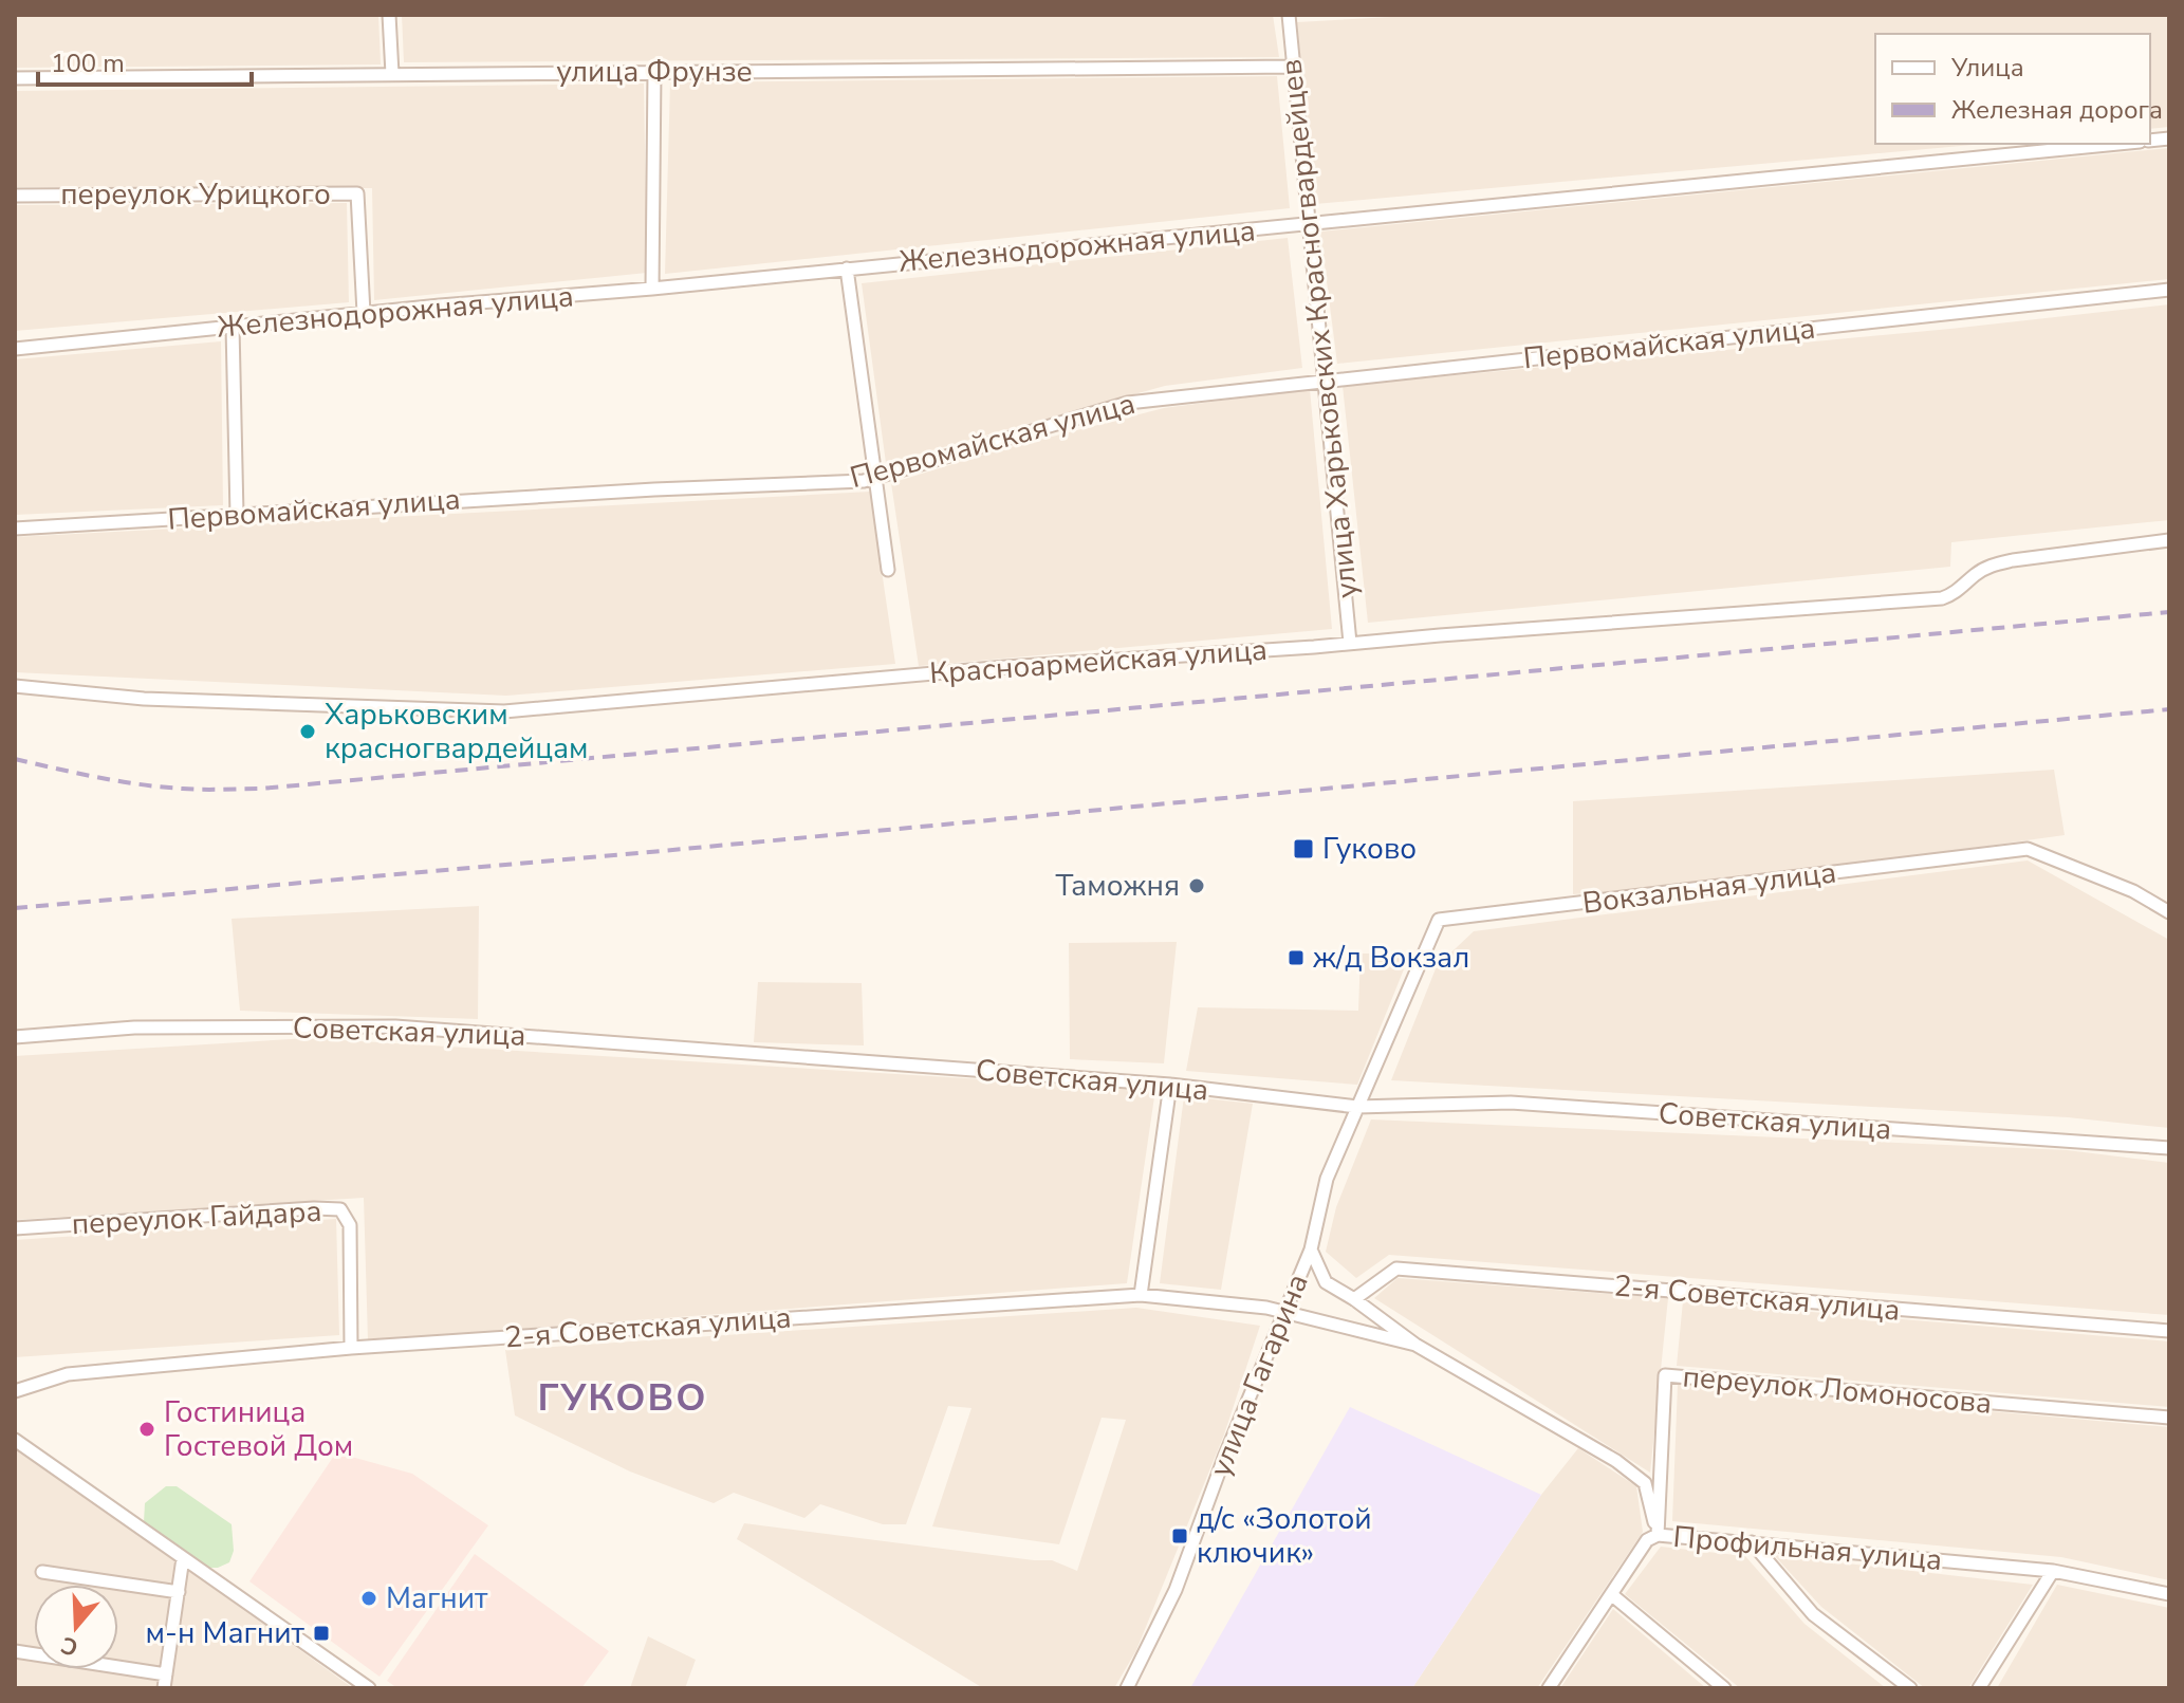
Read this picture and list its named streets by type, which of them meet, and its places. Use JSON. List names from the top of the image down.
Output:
{
  "streets": {
    "street": [
      "улица Фрунзе",
      "переулок Урицкого",
      "Железнодорожная улица",
      "улица Харьковских Красногвардейцев",
      "Первомайская улица",
      "Красноармейская улица",
      "Вокзальная улица",
      "Советская улица",
      "переулок Гайдара",
      "2-я Советская улица",
      "улица Гагарина",
      "переулок Ломоносова",
      "Профильная улица"
    ]
  },
  "crossings": [
    ["улица Фрунзе", "улица Харьковских Красногвардейцев"],
    ["переулок Урицкого", "Железнодорожная улица"],
    ["Железнодорожная улица", "улица Харьковских Красногвардейцев"],
    ["улица Харьковских Красногвардейцев", "Первомайская улица"],
    ["улица Харьковских Красногвардейцев", "Красноармейская улица"],
    ["Вокзальная улица", "Советская улица"],
    ["Вокзальная улица", "улица Гагарина"],
    ["Советская улица", "улица Гагарина"],
    ["переулок Гайдара", "2-я Советская улица"],
    ["2-я Советская улица", "улица Гагарина"],
    ["2-я Советская улица", "Профильная улица"],
    ["улица Гагарина", "Профильная улица"],
    ["переулок Ломоносова", "Профильная улица"]
  ],
  "districts": ["ГУКОВО"],
  "places": {
    "other": [
      "Харьковским красногвардейцам",
      "Таможня",
      "Гостиница Гостевой Дом",
      "Магнит"
    ],
    "transit": [
      "Гуково",
      "ж/д Вокзал",
      "д/с «Золотой ключик»",
      "м-н Магнит"
    ]
  },
  "legend": ["Улица", "Железная дорога"],
  "scale_bar": "100 m",
  "north": "bottom"
}
